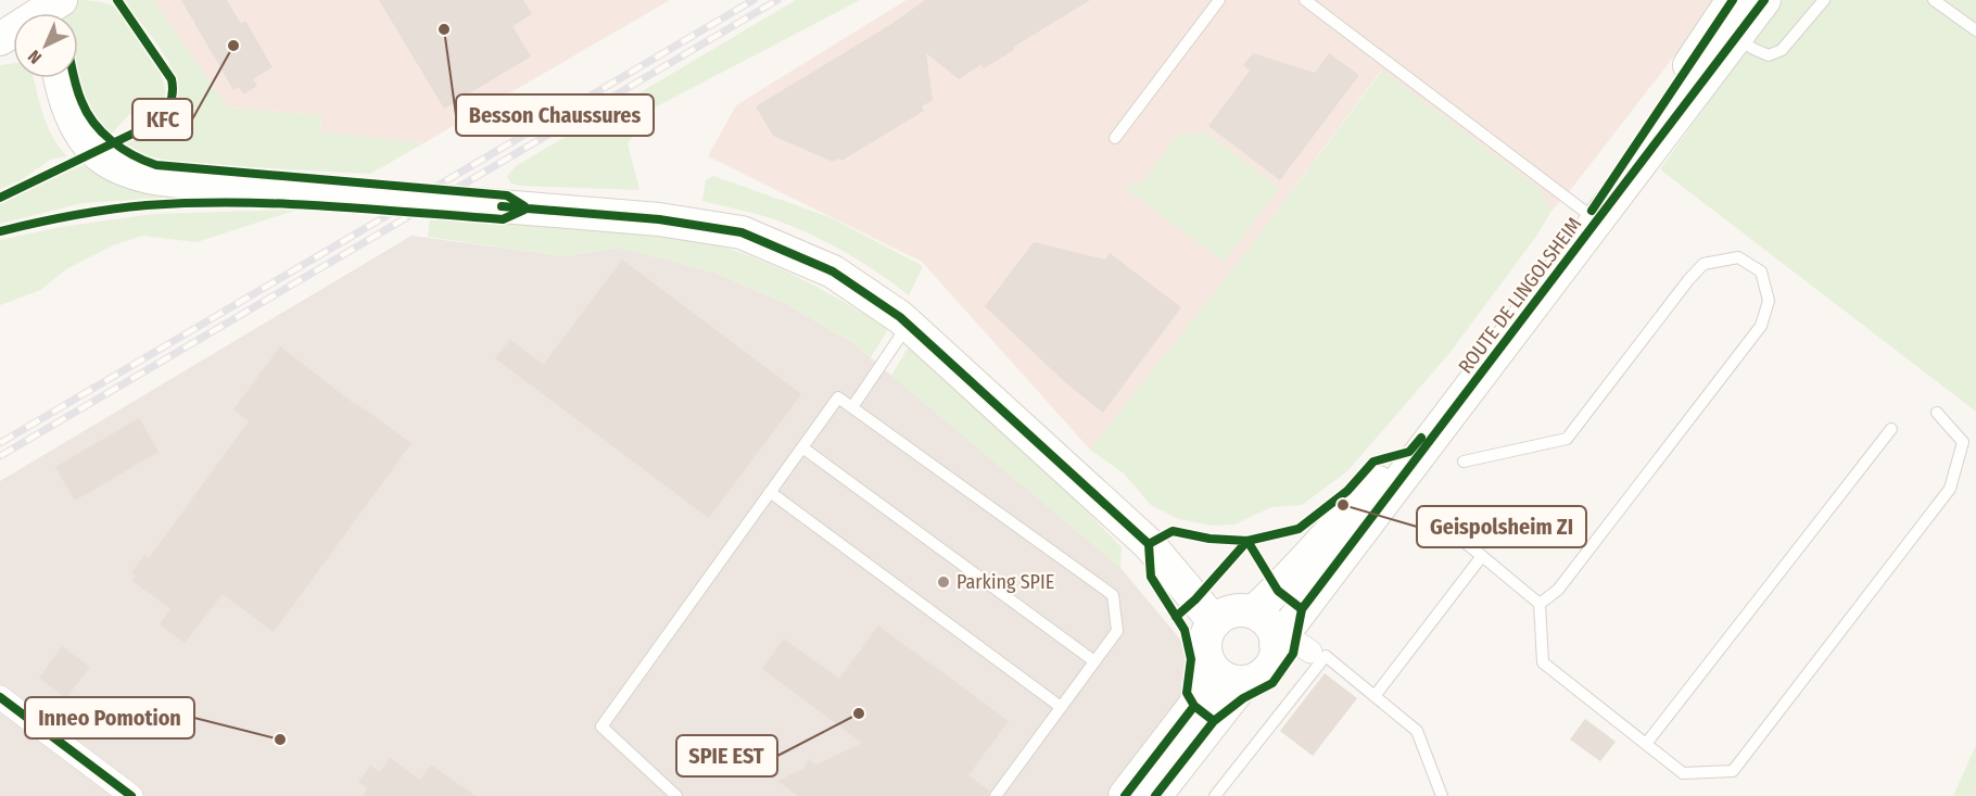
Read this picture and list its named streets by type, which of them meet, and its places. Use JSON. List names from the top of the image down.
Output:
{
  "streets": {
    "main road": ["ROUTE DE LINGOLSHEIM"]
  },
  "places": [
    "Besson Chaussures",
    "KFC",
    "Geispolsheim ZI",
    "Parking SPIE",
    "SPIE EST",
    "Inneo Pomotion"
  ],
  "north": "bottom left"
}
